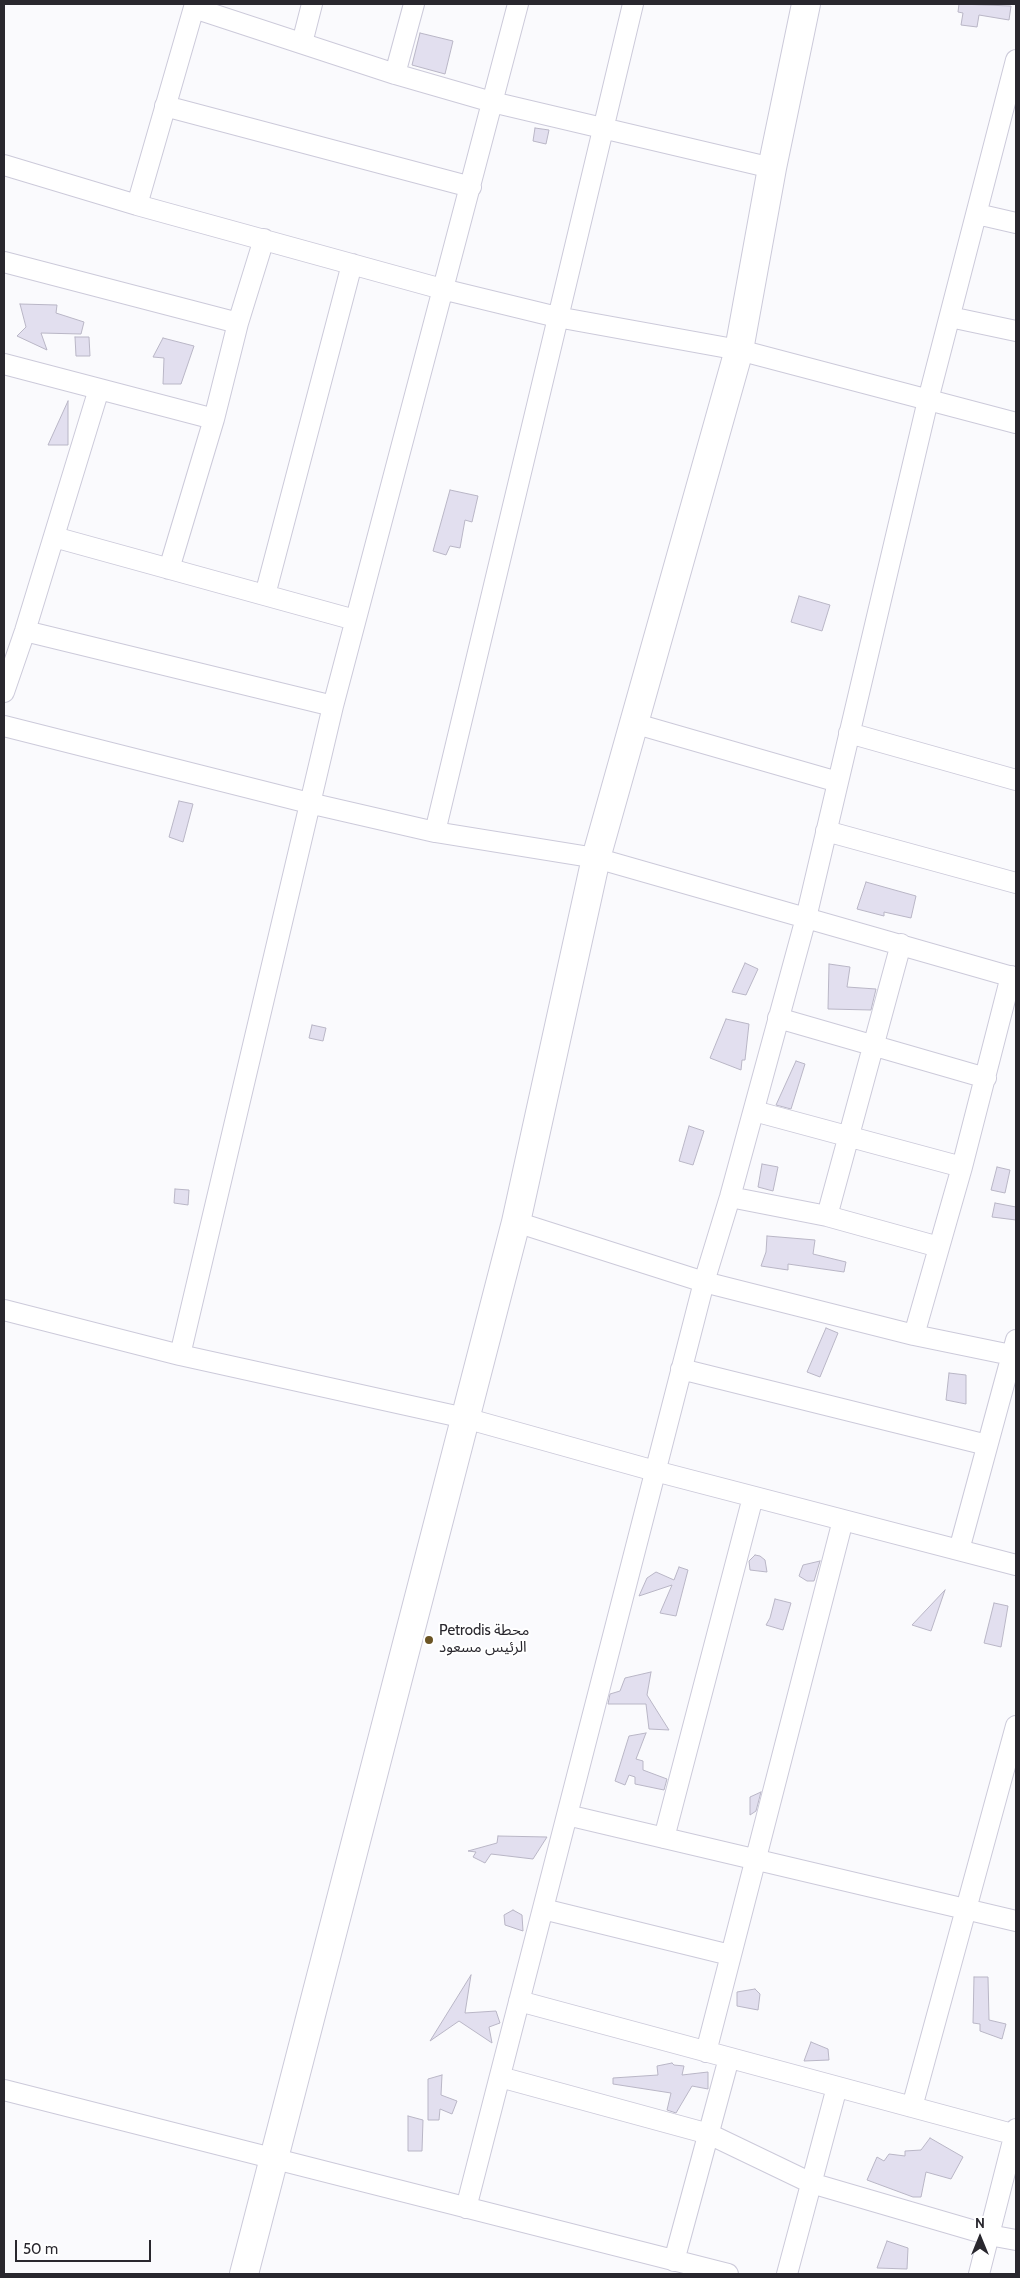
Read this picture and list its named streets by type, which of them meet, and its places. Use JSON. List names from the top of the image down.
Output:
{
  "places": ["Petrodis محطة الرئيس مسعود"],
  "scale_bar": "50 m",
  "north": "top"
}
